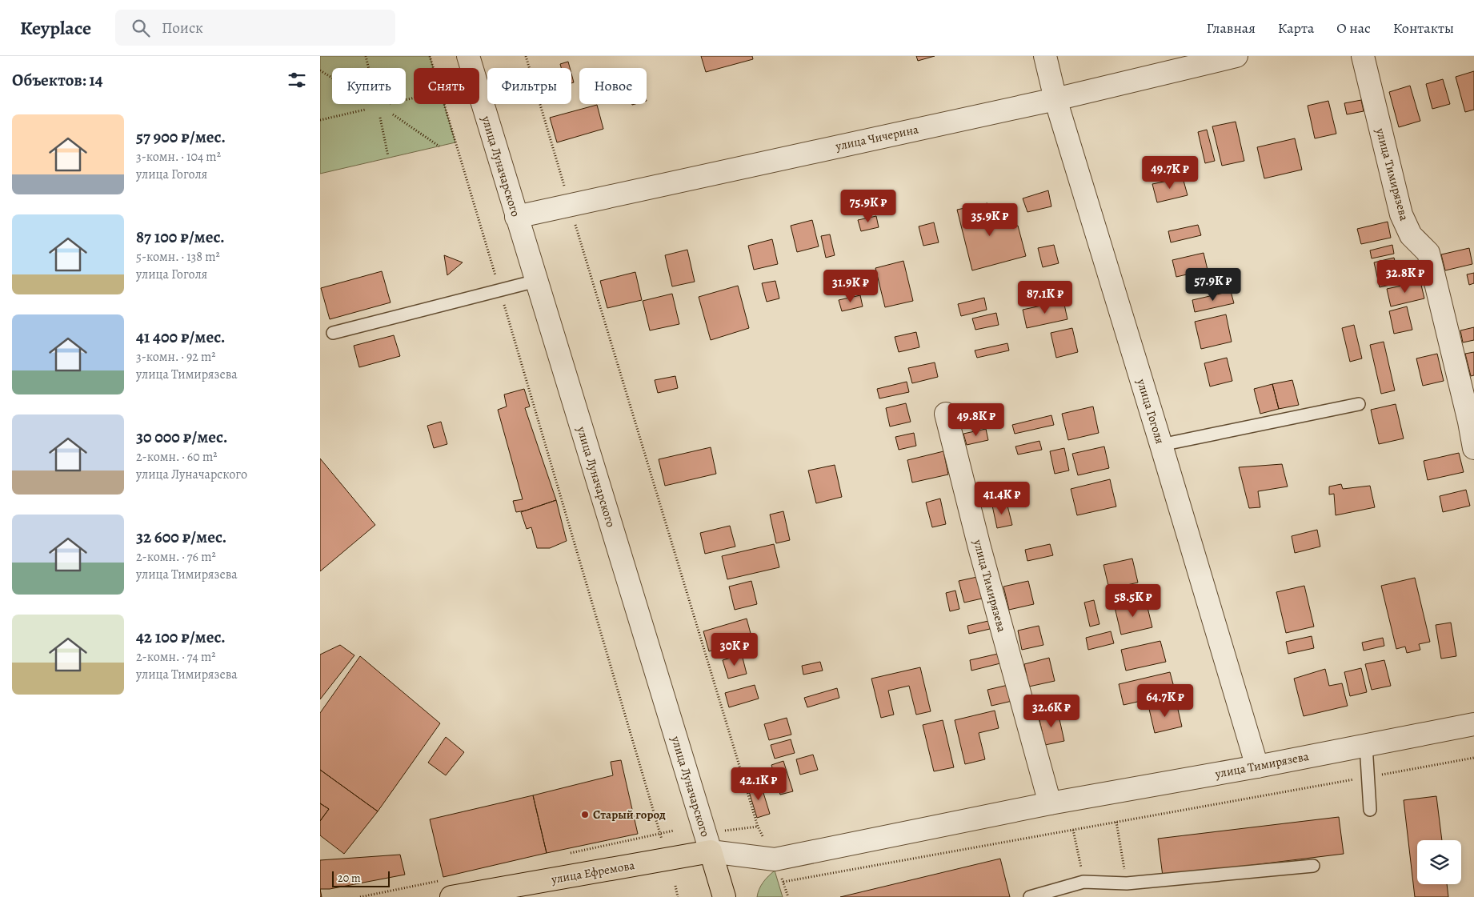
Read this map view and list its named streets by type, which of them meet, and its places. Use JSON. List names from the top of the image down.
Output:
{
  "streets": {
    "main road": ["улица Луначарского", "улица Ефремова"],
    "street": ["улица Чичерина", "улица Тимирязева", "улица Гоголя"]
  },
  "crossings": [
    ["улица Чичерина", "улица Луначарского"],
    ["улица Чичерина", "улица Гоголя"],
    ["улица Луначарского", "улица Тимирязева"],
    ["улица Луначарского", "улица Ефремова"],
    ["улица Тимирязева", "улица Гоголя"],
    ["улица Тимирязева", "улица Ефремова"]
  ],
  "places": ["Старый город"],
  "scale_bar": "20 m",
  "page": {
    "header": "Keyplace",
    "search": "Поиск",
    "nav": [
      "Главная",
      "Карта",
      "О нас",
      "Контакты"
    ],
    "heading": "Объектов: 14",
    "chip": [
      "Купить",
      "Снять",
      "Фильтры",
      "Новое"
    ],
    "list": [
      {
        "name": "57 900 ₽/мес.",
        "note": "3-комн. · 104 m² · улица Гоголя"
      },
      {
        "name": "87 100 ₽/мес.",
        "note": "5-комн. · 138 m² · улица Гоголя"
      },
      {
        "name": "41 400 ₽/мес.",
        "note": "3-комн. · 92 m² · улица Тимирязева"
      },
      {
        "name": "30 000 ₽/мес.",
        "note": "2-комн. · 60 m² · улица Луначарского"
      },
      {
        "name": "32 600 ₽/мес.",
        "note": "2-комн. · 76 m² · улица Тимирязева"
      },
      {
        "name": "42 100 ₽/мес.",
        "note": "2-комн. · 74 m² · улица Тимирязева"
      }
    ],
    "price": [
      "49.7K ₽",
      "75.9K ₽",
      "35.9K ₽",
      "32.8K ₽",
      "57.9K ₽",
      "31.9K ₽",
      "87.1K ₽",
      "49.8K ₽",
      "41.4K ₽",
      "58.5K ₽",
      "30K ₽",
      "64.7K ₽",
      "32.6K ₽",
      "42.1K ₽"
    ],
    "scale": "20 m"
  }
}
